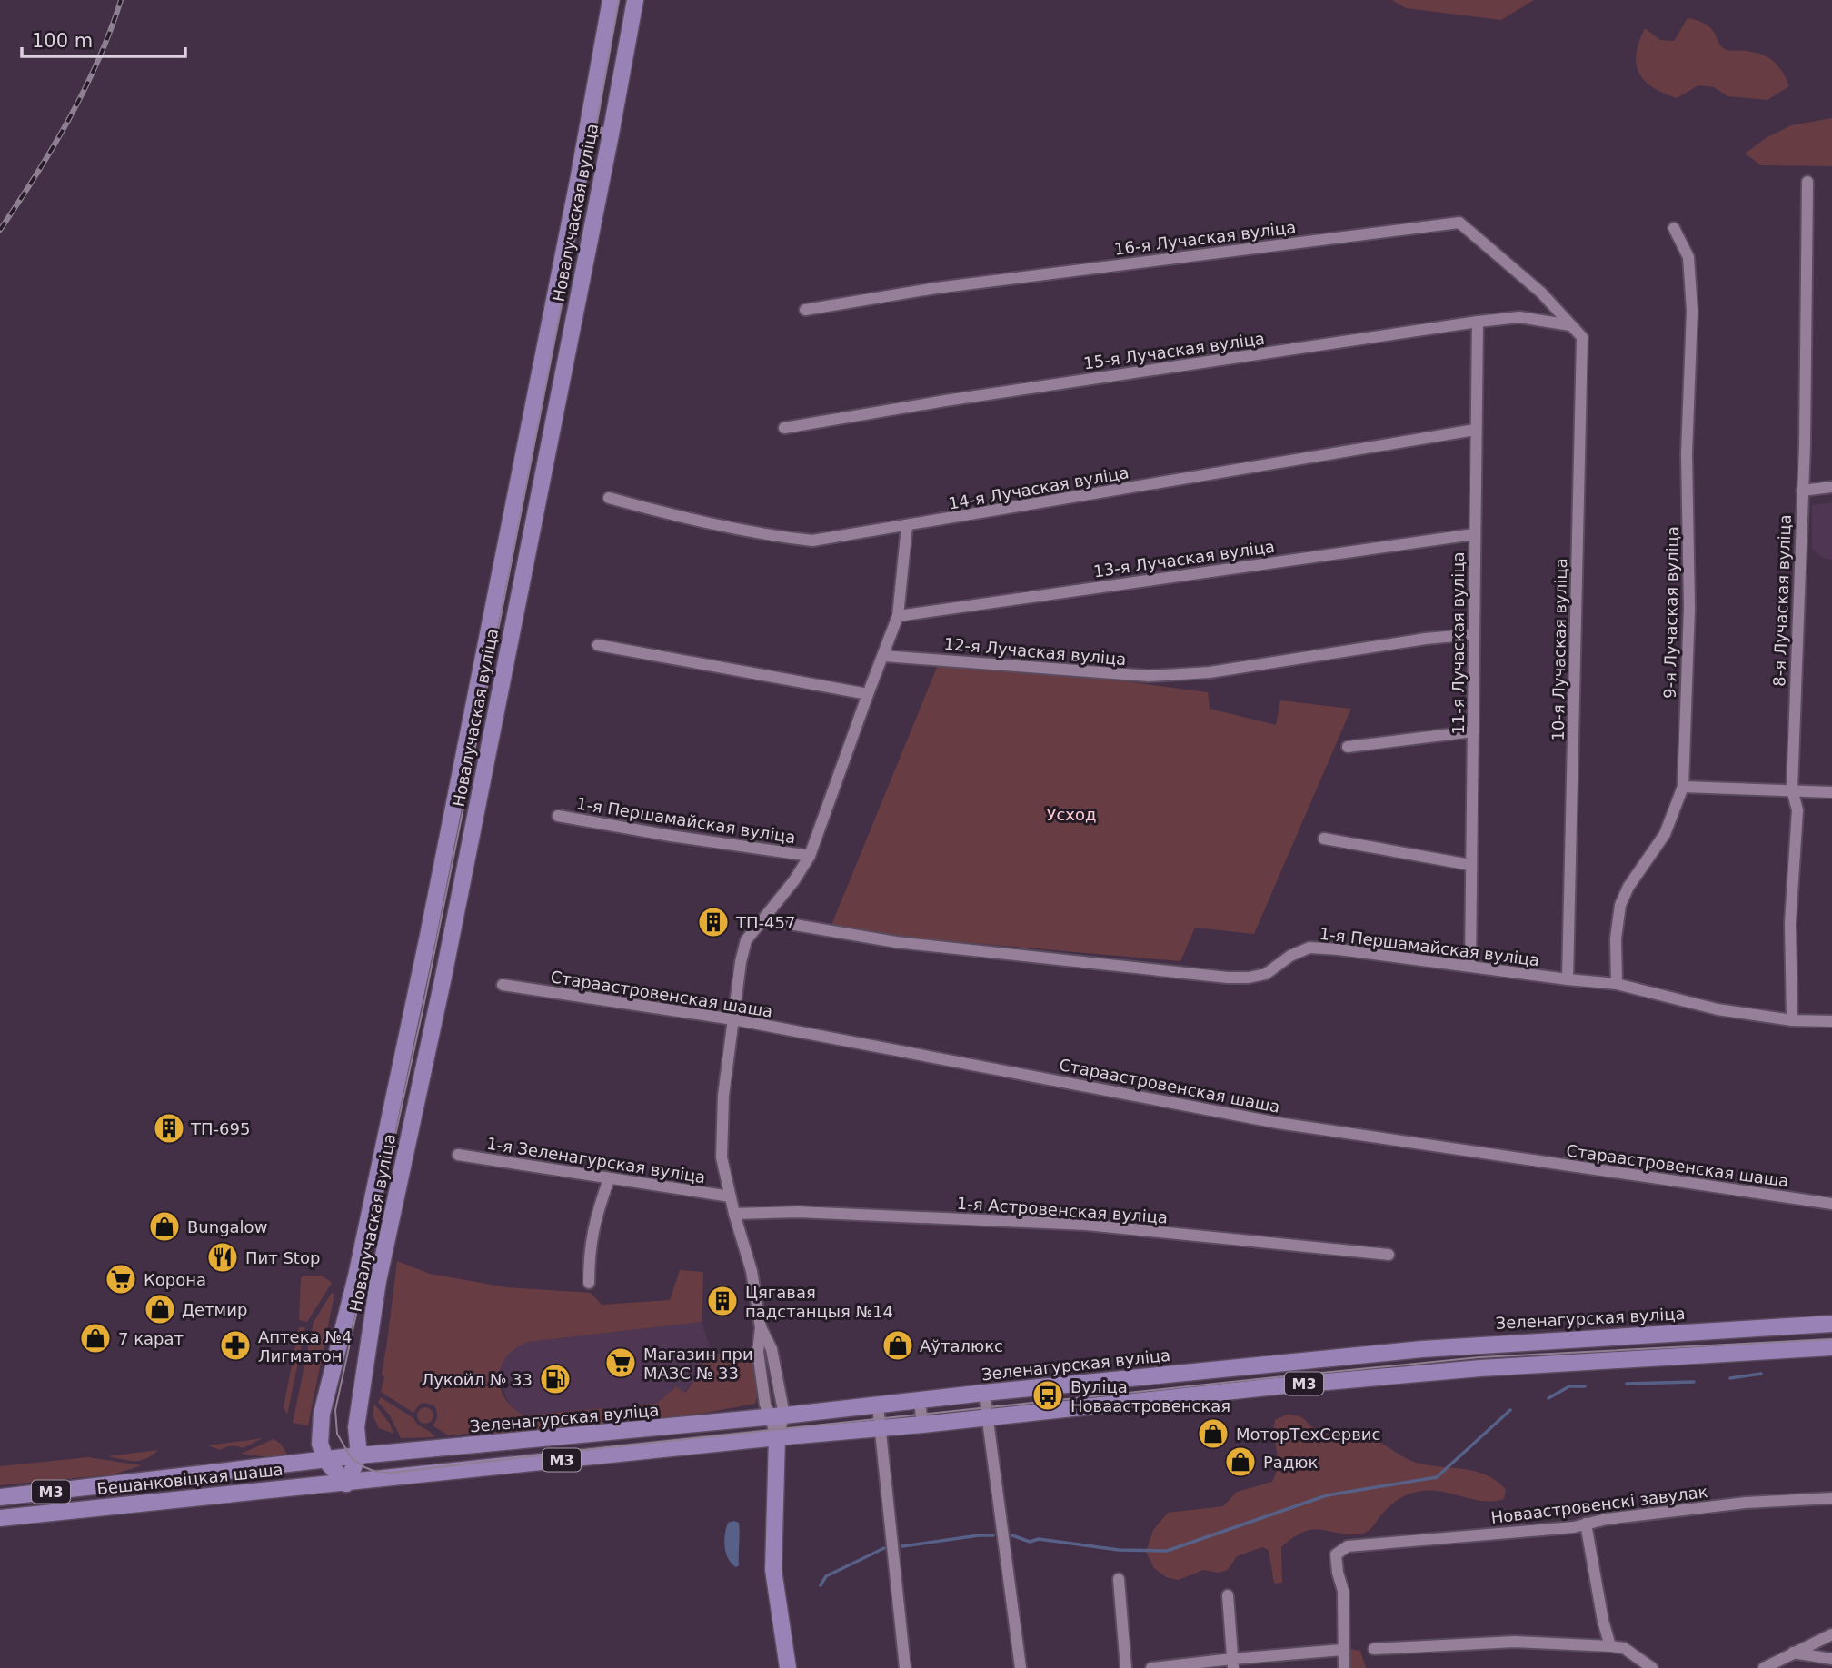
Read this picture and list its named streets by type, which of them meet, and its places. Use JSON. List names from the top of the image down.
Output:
{
  "streets": {
    "main road": [
      "Новалучаская вуліца",
      "Зеленагурская вуліца",
      "М3",
      "Бешанковіцкая шаша"
    ],
    "street": [
      "16-я Лучаская вуліца",
      "15-я Лучаская вуліца",
      "14-я Лучаская вуліца",
      "13-я Лучаская вуліца",
      "8-я Лучаская вуліца",
      "9-я Лучаская вуліца",
      "11-я Лучаская вуліца",
      "10-я Лучаская вуліца",
      "12-я Лучаская вуліца",
      "1-я Першамайская вуліца",
      "Стараастровенская шаша",
      "1-я Зеленагурская вуліца",
      "1-я Астровенская вуліца",
      "Новаастровенскі завулак"
    ]
  },
  "crossings": [
    ["Новалучаская вуліца", "Зеленагурская вуліца"],
    ["Новалучаская вуліца", "М3"],
    ["Новалучаская вуліца", "Бешанковіцкая шаша"],
    ["16-я Лучаская вуліца", "15-я Лучаская вуліца"],
    ["16-я Лучаская вуліца", "10-я Лучаская вуліца"],
    ["15-я Лучаская вуліца", "11-я Лучаская вуліца"],
    ["15-я Лучаская вуліца", "10-я Лучаская вуліца"],
    ["14-я Лучаская вуліца", "11-я Лучаская вуліца"],
    ["13-я Лучаская вуліца", "11-я Лучаская вуліца"],
    ["8-я Лучаская вуліца", "1-я Першамайская вуліца"],
    ["9-я Лучаская вуліца", "1-я Першамайская вуліца"],
    ["11-я Лучаская вуліца", "12-я Лучаская вуліца"],
    ["11-я Лучаская вуліца", "1-я Першамайская вуліца"],
    ["10-я Лучаская вуліца", "1-я Першамайская вуліца"],
    ["Зеленагурская вуліца", "Бешанковіцкая шаша"],
    ["М3", "Бешанковіцкая шаша"]
  ],
  "parks": ["Усход"],
  "places": {
    "building": ["ТП-457", "ТП-695", "Цягавая падстанцыя №14"],
    "shop": [
      "Bungalow",
      "Детмир",
      "7 карат",
      "Аўталюкс",
      "МоторТехСервис",
      "Радюк"
    ],
    "restaurant": ["Пит Stop"],
    "supermarket": ["Корона", "Магазин при МАЗС № 33"],
    "pharmacy": ["Аптека №4 Лигматон"],
    "fuel station": ["Лукойл № 33"],
    "bus stop": ["Вуліца Новаастровенская"]
  },
  "scale_bar": "100 m"
}
